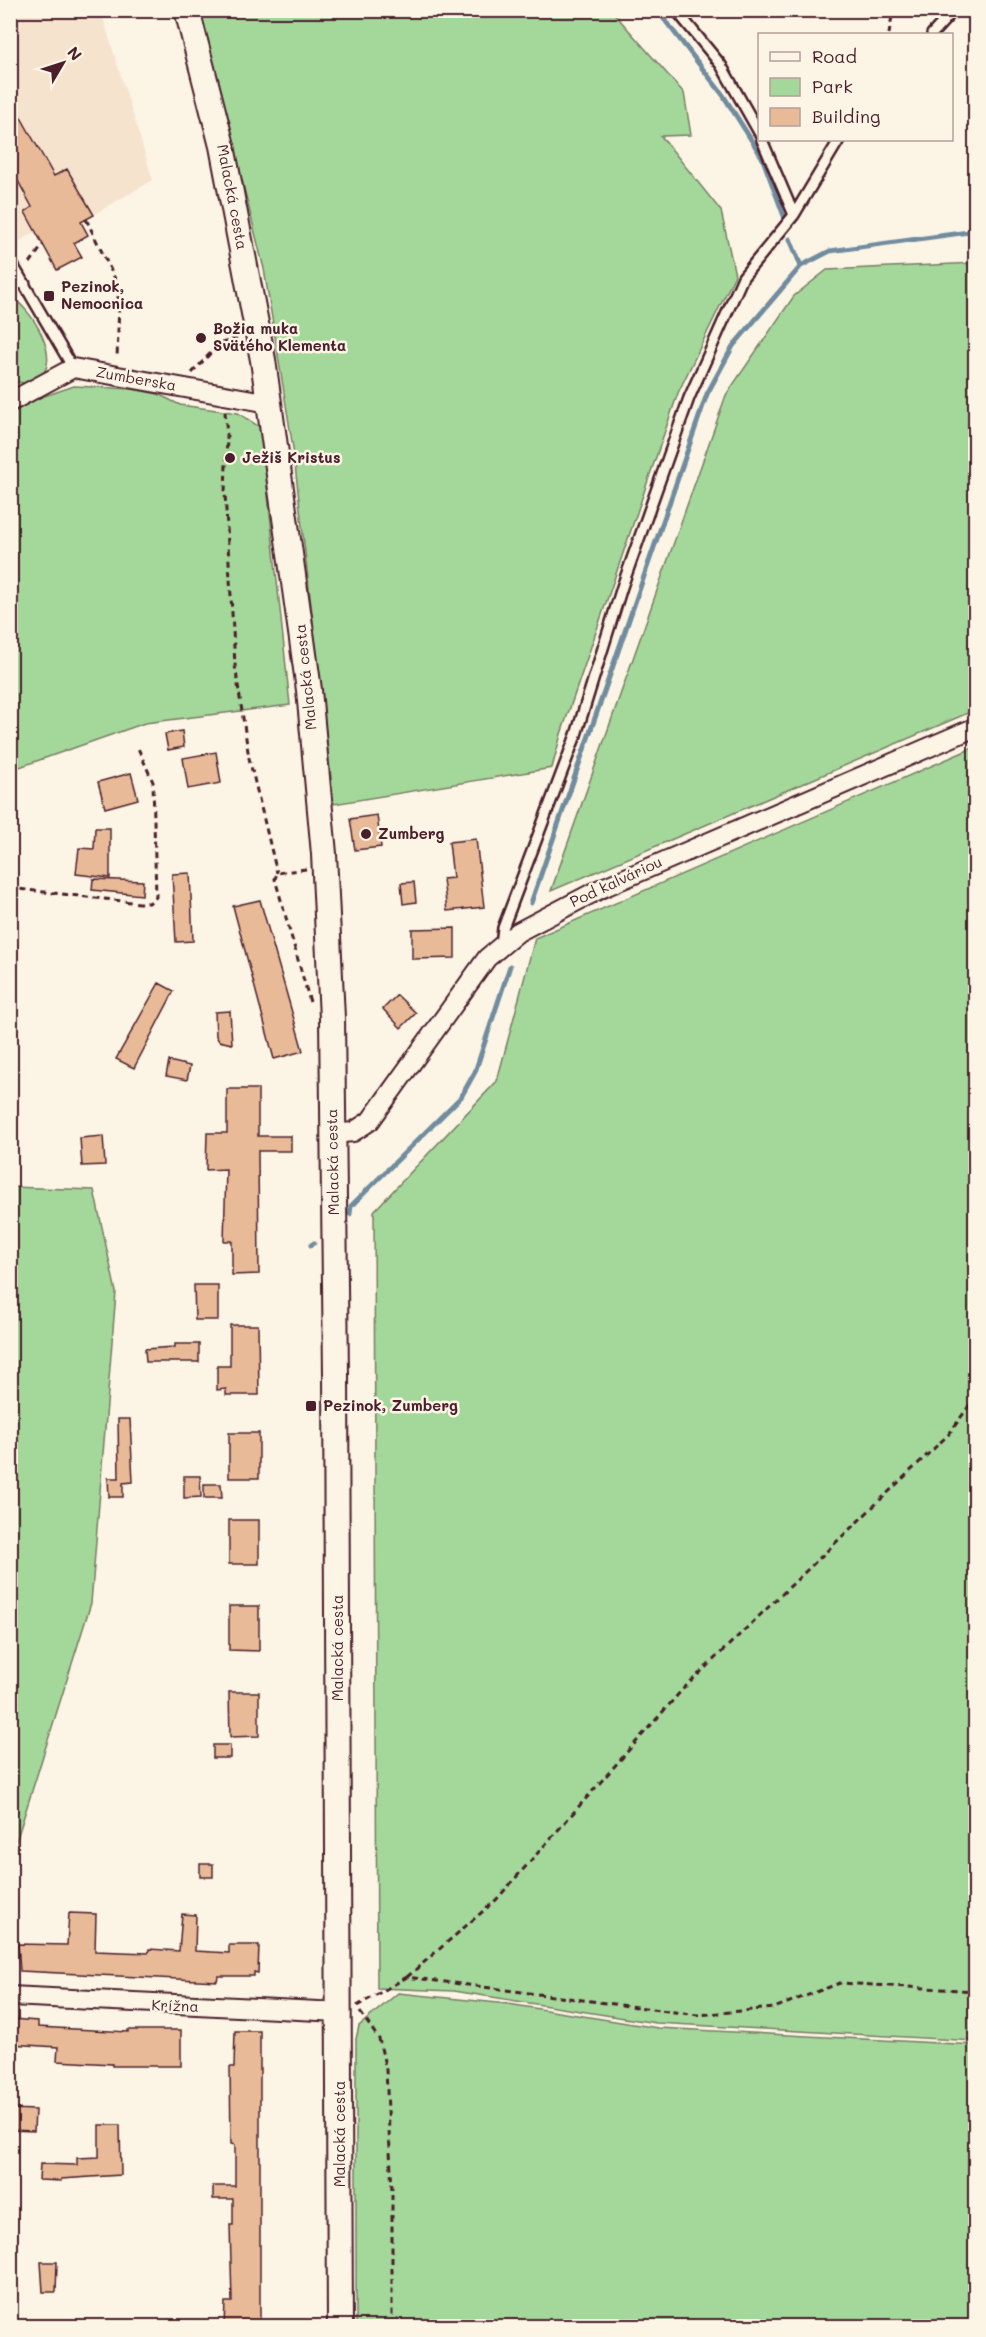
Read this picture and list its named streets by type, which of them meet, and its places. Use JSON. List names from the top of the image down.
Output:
{
  "streets": {
    "main road": ["Malacká cesta"],
    "street": ["Zumberska", "Pod kalváriou", "Krížna"]
  },
  "crossings": [
    ["Malacká cesta", "Zumberska"],
    ["Malacká cesta", "Pod kalváriou"],
    ["Malacká cesta", "Krížna"]
  ],
  "places": {
    "transit": ["Pezinok, Nemocnica", "Pezinok, Zumberg"],
    "other": ["Božia muka Svätého Klementa", "Ježiš Kristus", "Zumberg"]
  },
  "legend": ["Road", "Park", "Building"],
  "north": "top right"
}
